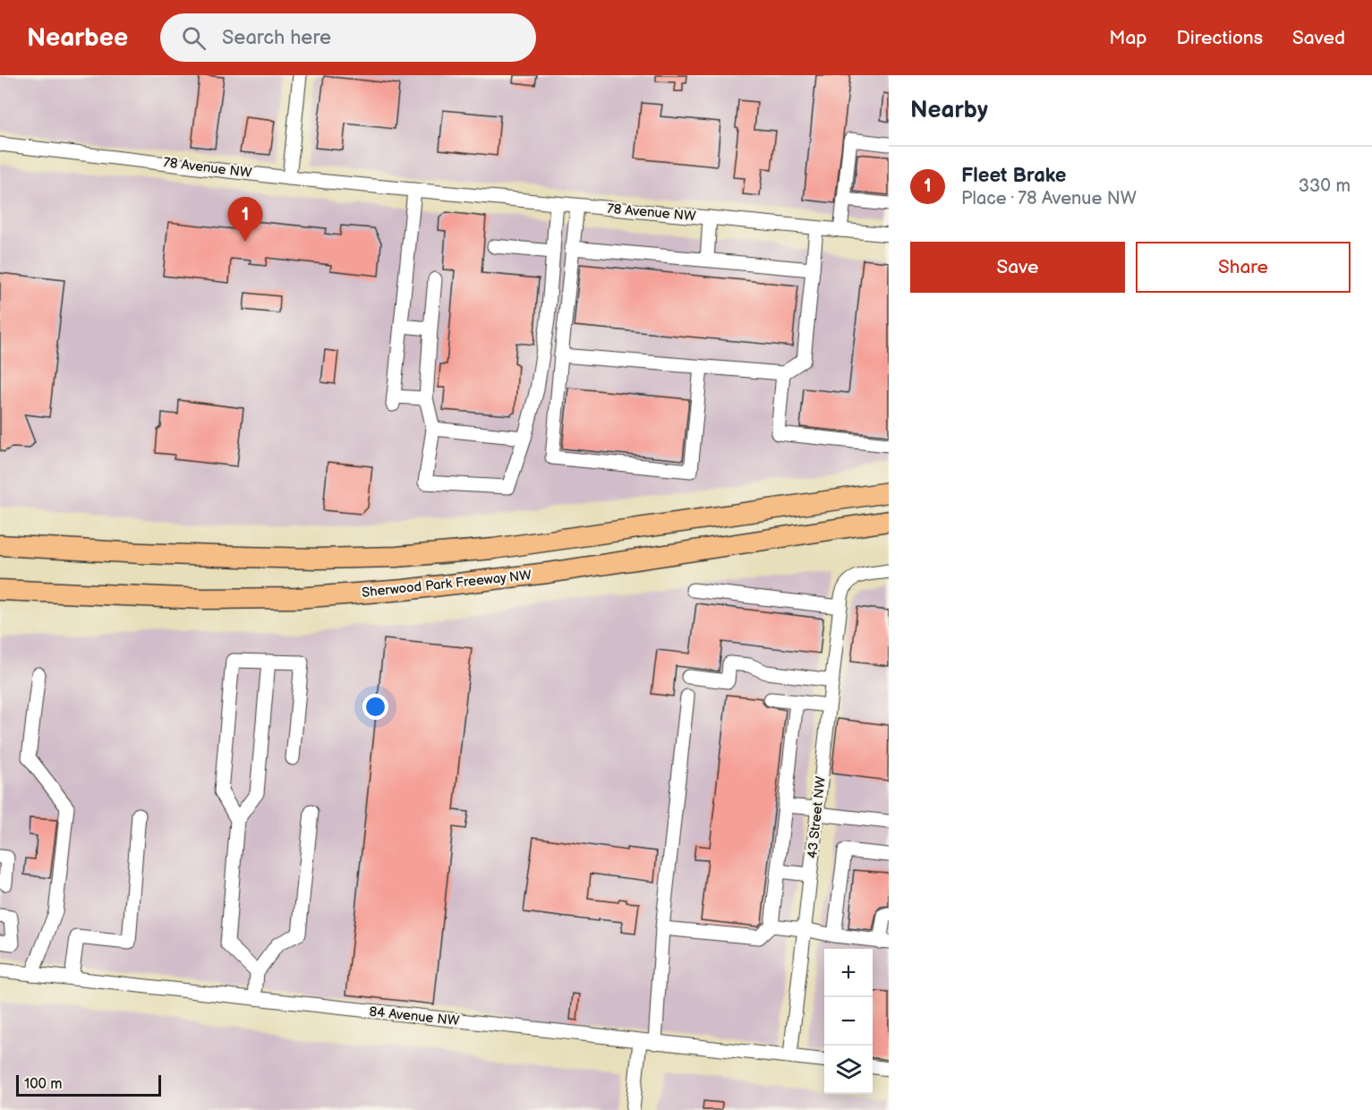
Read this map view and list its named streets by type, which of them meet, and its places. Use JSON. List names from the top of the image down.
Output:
{
  "streets": {
    "highway": ["Sherwood Park Freeway NW"],
    "street": ["78 Avenue NW", "43 Street NW", "84 Avenue NW"]
  },
  "crossings": [
    ["43 Street NW", "84 Avenue NW"]
  ],
  "scale_bar": "100 m",
  "page": {
    "header": "Nearbee",
    "search": "Search here",
    "nav": ["Map", "Directions", "Saved"],
    "heading": "Nearby",
    "list": [
      {
        "mark": "1",
        "name": "Fleet Brake",
        "note": "Place · 78 Avenue NW",
        "value": "330 m"
      }
    ],
    "pins": "1",
    "buttons": ["Save", "Share"],
    "map_buttons": ["+", "−"],
    "scale": "100 m"
  }
}
